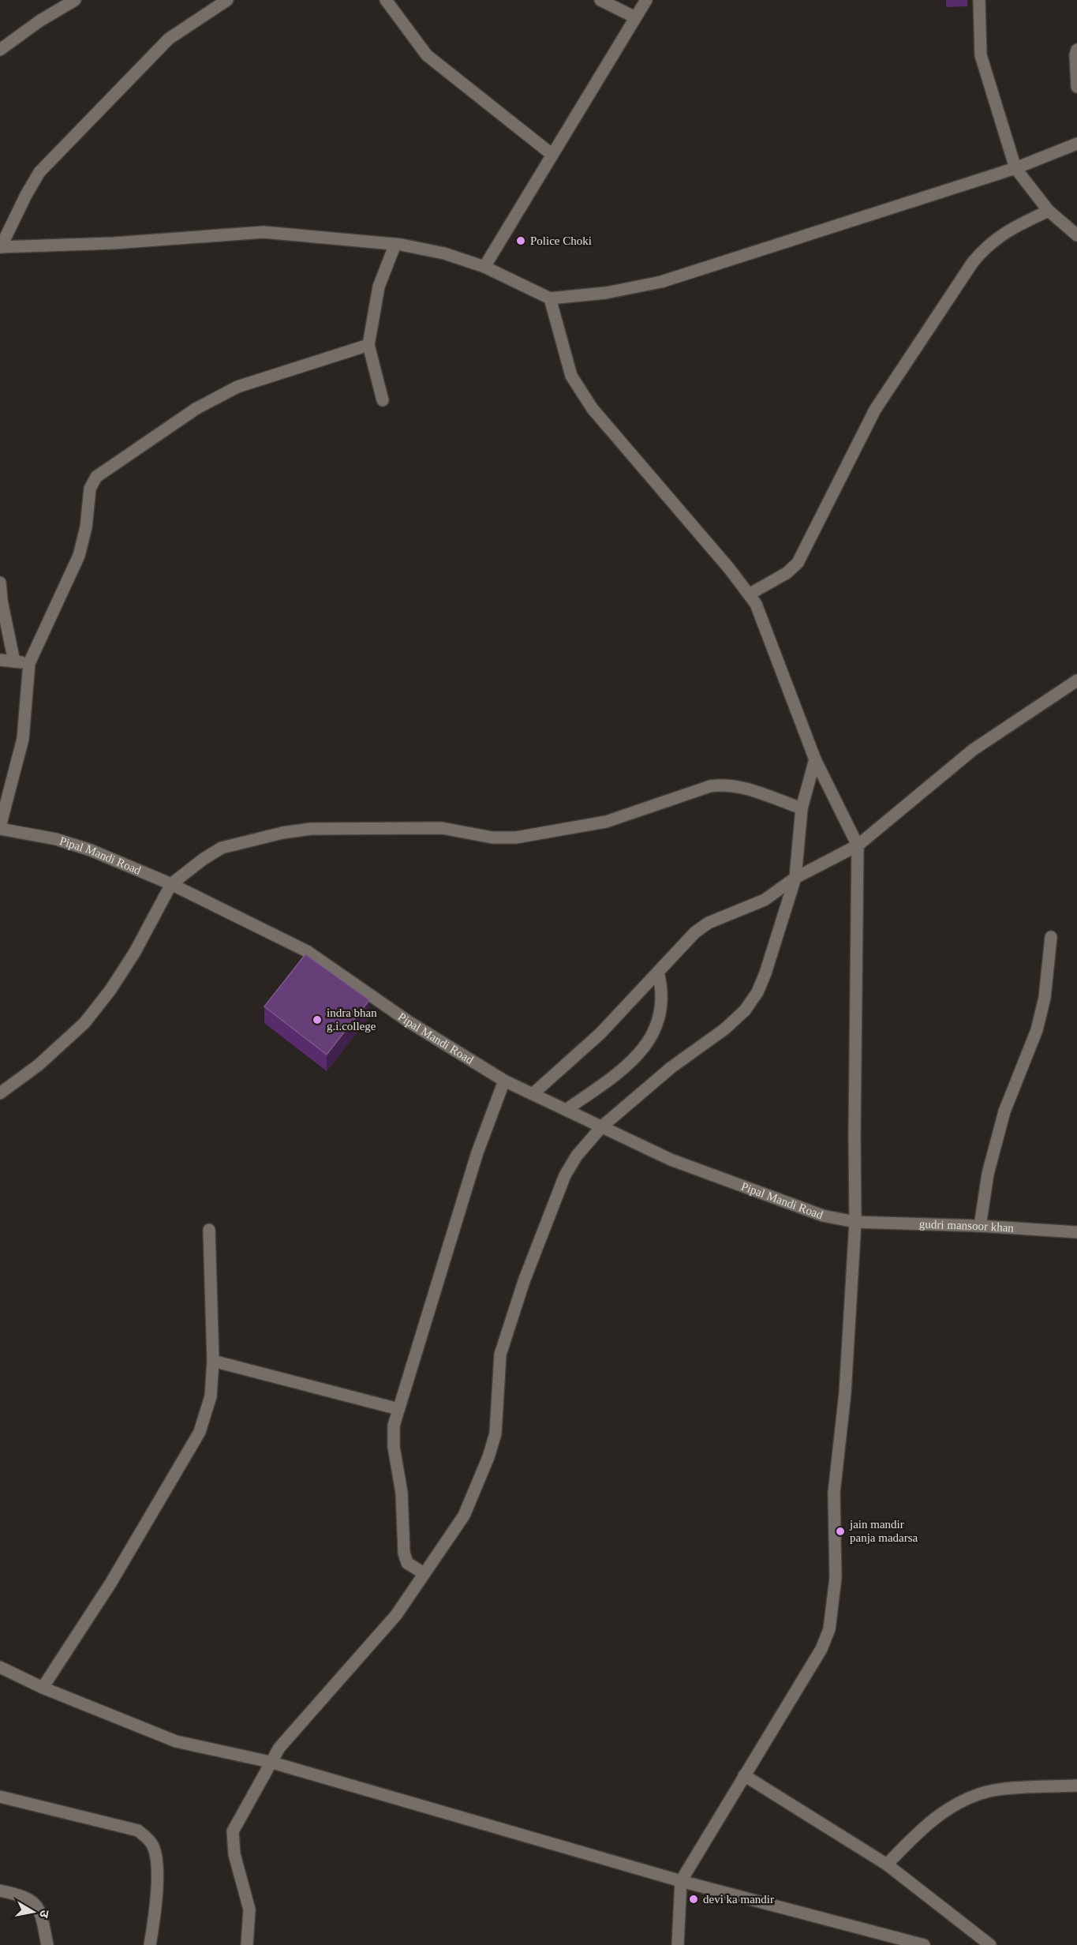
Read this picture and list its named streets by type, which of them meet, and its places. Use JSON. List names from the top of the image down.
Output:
{
  "streets": {
    "street": ["Pipal Mandi Road", "gudri mansoor khan"]
  },
  "crossings": [
    ["Pipal Mandi Road", "gudri mansoor khan"]
  ],
  "places": [
    "Police Choki",
    "indra bhan g.i.college",
    "jain mandir panja madarsa",
    "devi ka mandir"
  ],
  "north": "right"
}
